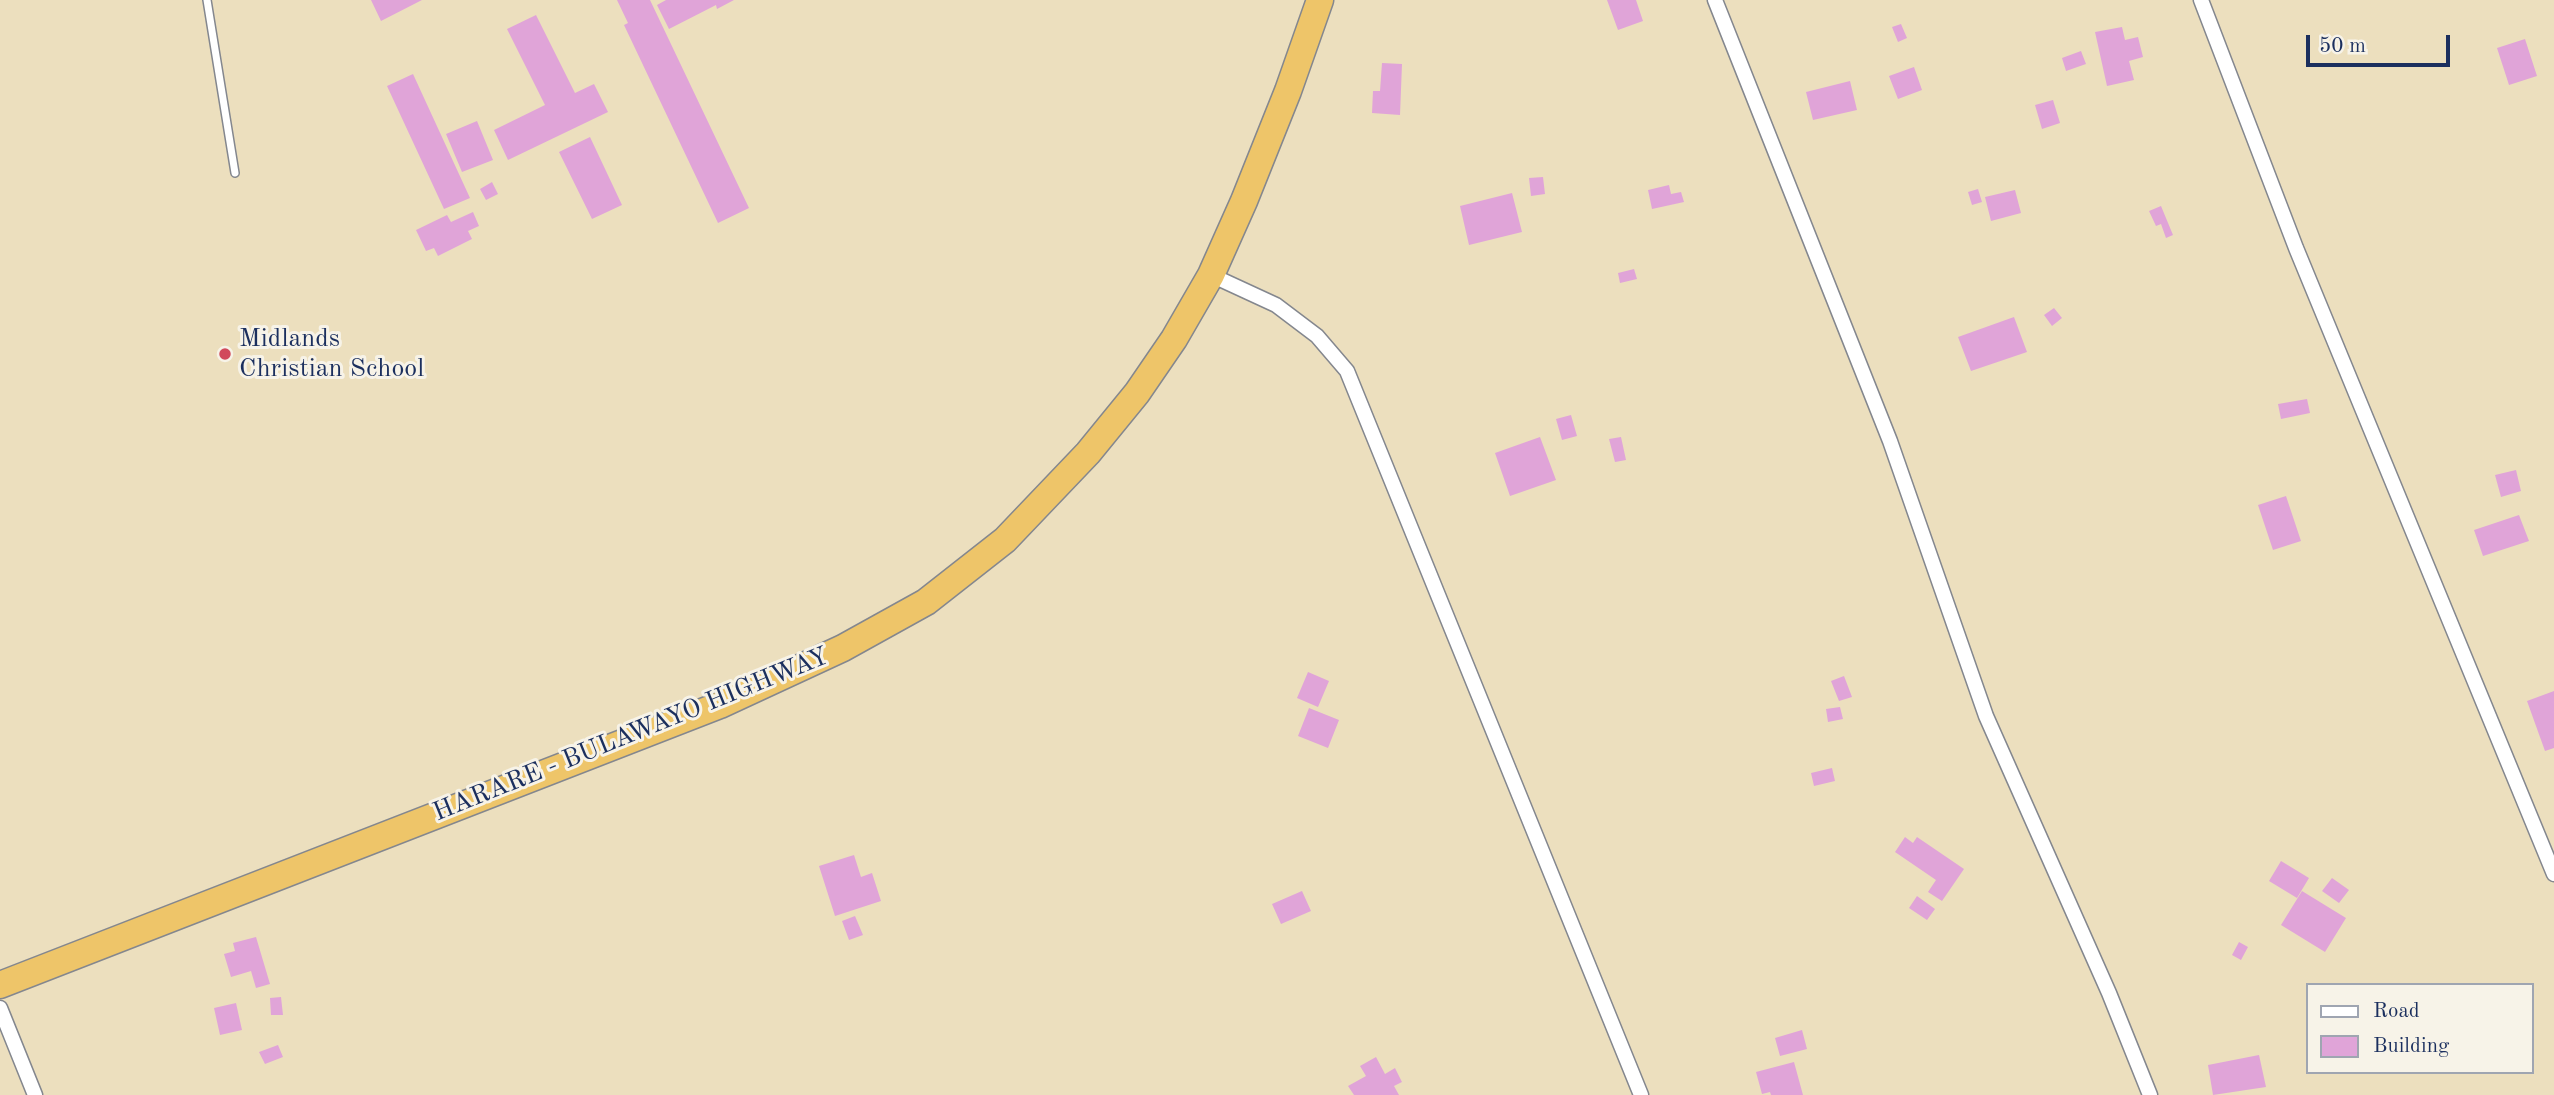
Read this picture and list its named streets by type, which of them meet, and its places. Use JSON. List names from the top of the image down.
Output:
{
  "streets": {
    "highway": ["HARARE - BULAWAYO HIGHWAY"]
  },
  "places": ["Midlands Christian School"],
  "legend": ["Road", "Building"],
  "scale_bar": "50 m"
}
